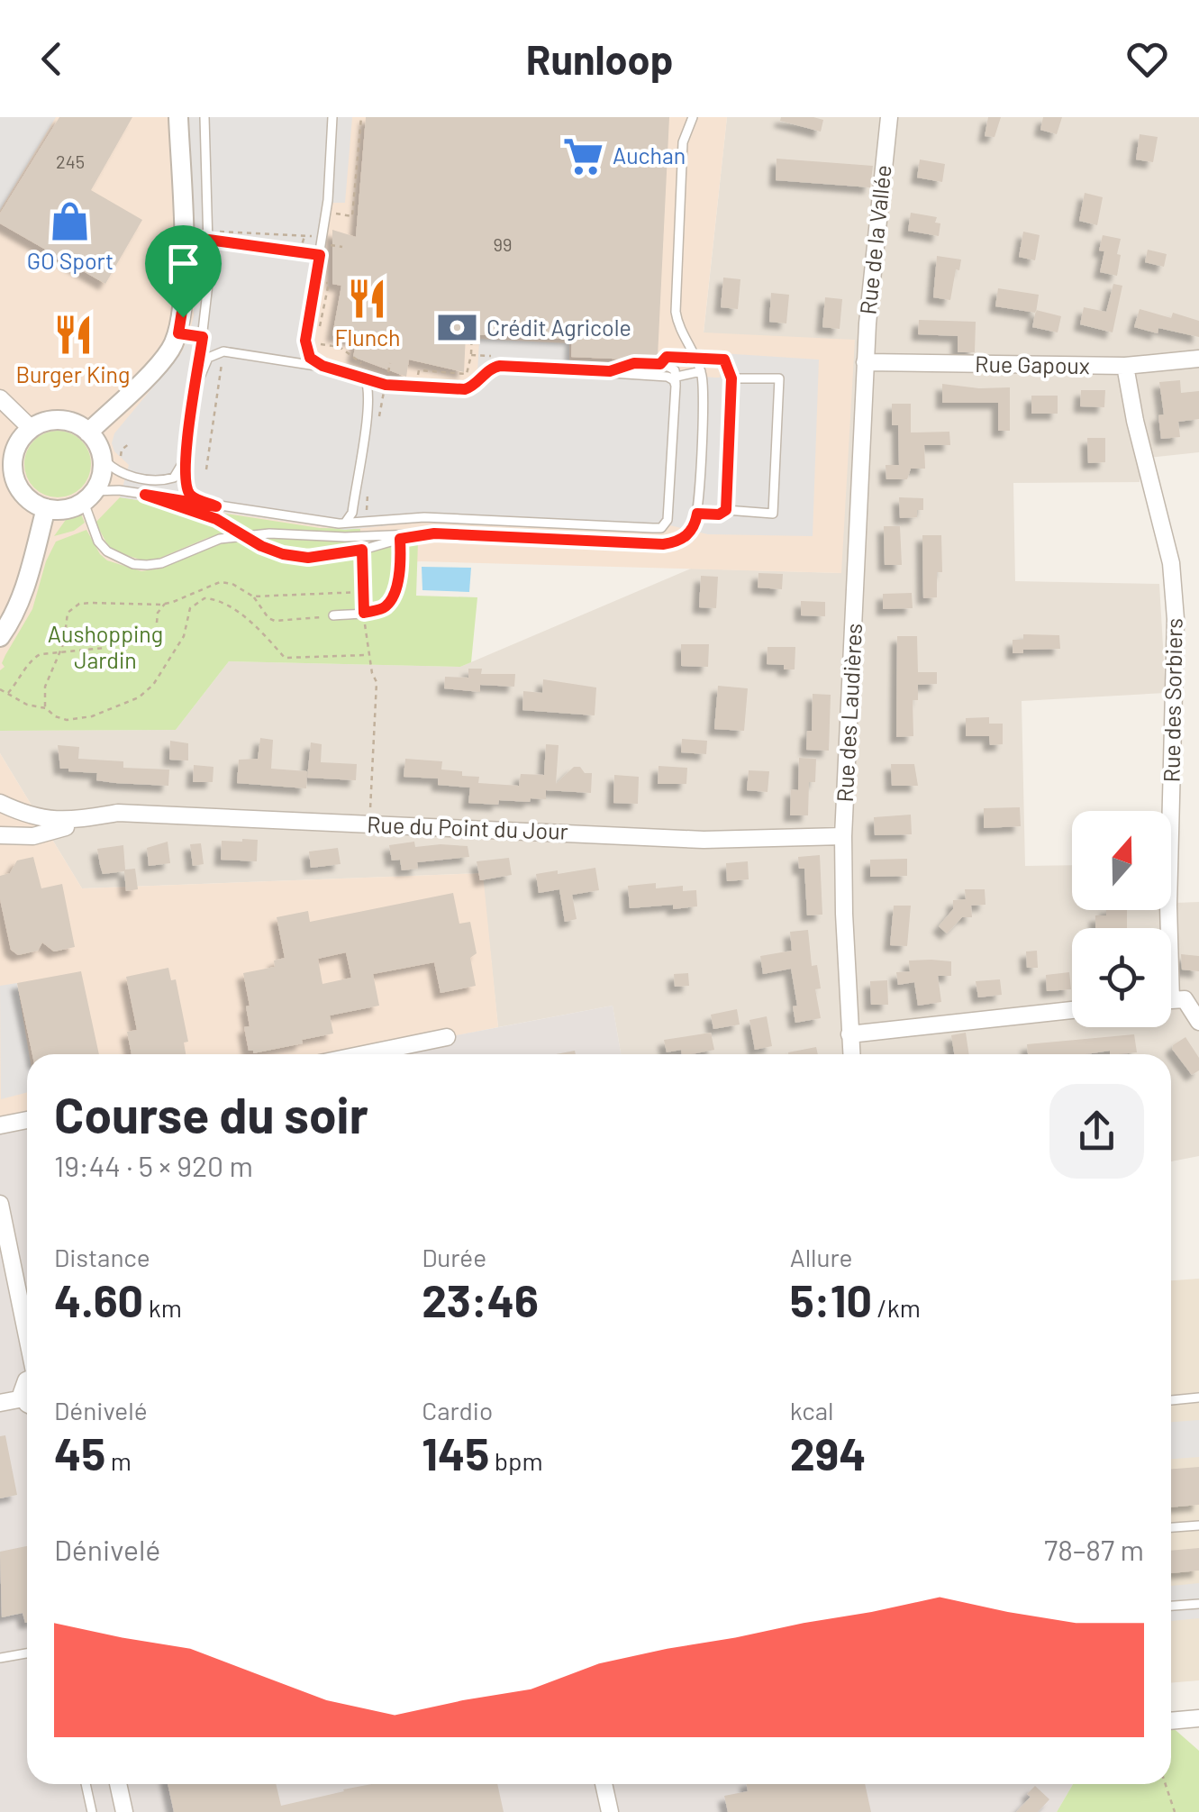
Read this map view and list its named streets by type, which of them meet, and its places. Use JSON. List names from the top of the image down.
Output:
{
  "streets": {
    "street": [
      "Rue de la Vallée",
      "Rue Gapoux",
      "Rue des Sorbiers",
      "Rue des Laudières",
      "Rue du Point du Jour"
    ]
  },
  "crossings": [
    ["Rue de la Vallée", "Rue Gapoux"],
    ["Rue de la Vallée", "Rue des Laudières"],
    ["Rue Gapoux", "Rue des Sorbiers"],
    ["Rue Gapoux", "Rue des Laudières"],
    ["Rue des Laudières", "Rue du Point du Jour"]
  ],
  "parks": ["Aushopping Jardin"],
  "places": {
    "supermarket": ["Auchan"],
    "shop": ["GO Sport"],
    "restaurant": ["Flunch", "Burger King"],
    "bank": ["Crédit Agricole"]
  },
  "house_numbers": ["245", "99"],
  "north": "top",
  "page": {
    "header": "Runloop",
    "heading": ["Course du soir", "19:44 · 5 × 920 m"],
    "stats": [
      ["Distance", "4.60 km"],
      ["Durée", "23:46"],
      ["Allure", "5:10 /km"],
      ["Dénivelé", "45 m"],
      ["Cardio", "145 bpm"],
      ["kcal", "294"]
    ],
    "chart": ["Dénivelé", "78–87 m"]
  }
}
